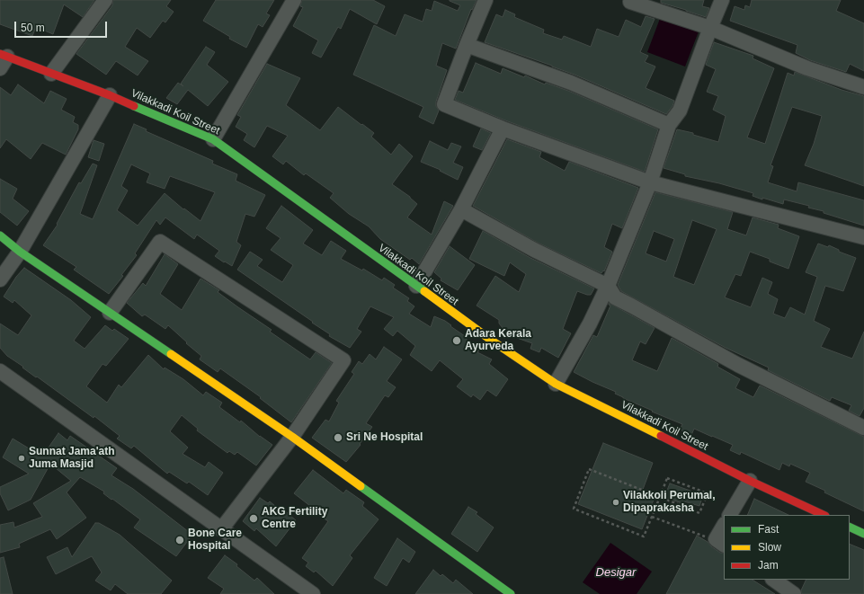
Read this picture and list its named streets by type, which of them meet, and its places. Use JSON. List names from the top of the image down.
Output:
{
  "streets": {
    "street": ["Vilakkadi Koil Street"]
  },
  "water": ["Desigar"],
  "places": [
    "Adara Kerala Ayurveda",
    "Sri Ne Hospital",
    "Sunnat Jama'ath Juma Masjid",
    "Vilakkoli Perumal, Dipaprakasha",
    "AKG Fertility Centre",
    "Bone Care Hospital"
  ],
  "legend": ["Fast", "Slow", "Jam"],
  "scale_bar": "50 m"
}
